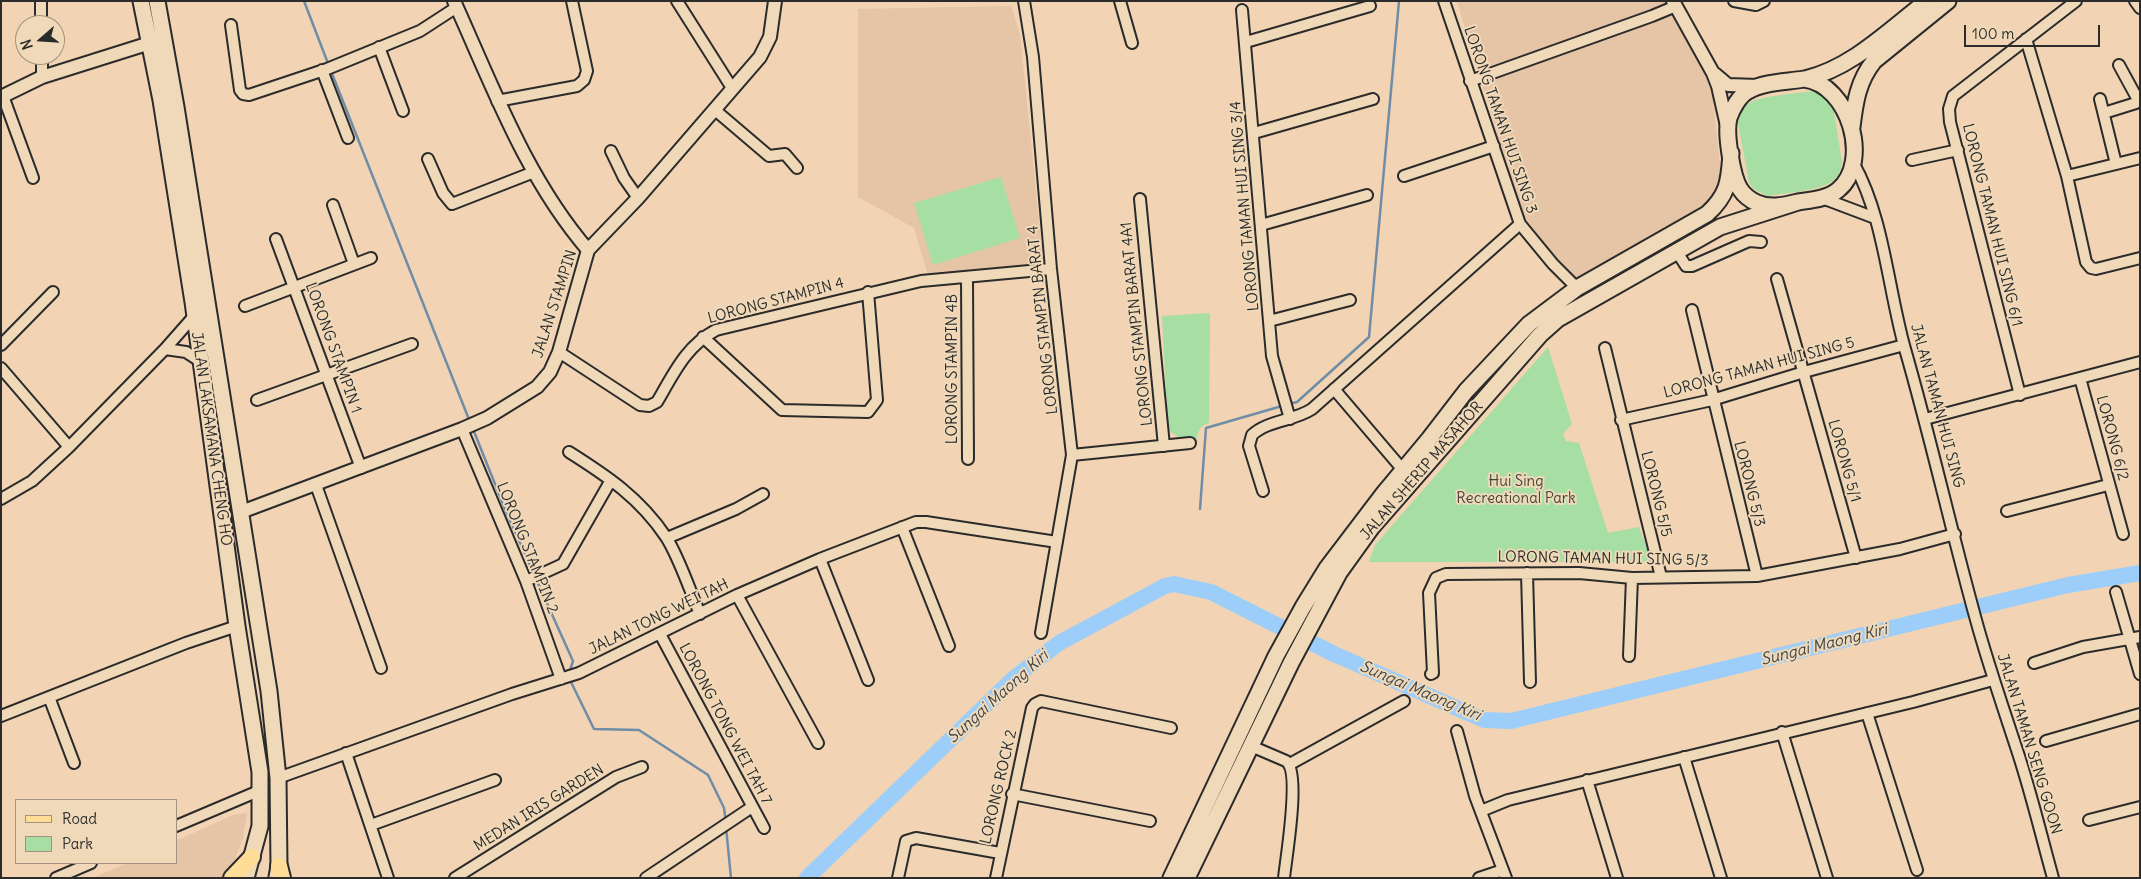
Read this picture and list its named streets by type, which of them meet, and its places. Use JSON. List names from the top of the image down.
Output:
{
  "streets": {
    "main road": ["JALAN LAKSAMANA CHENG HO", "JALAN SHERIP MASAHOR"],
    "street": [
      "LORONG TAMAN HUI SING 3",
      "LORONG TAMAN HUI SING 3/4",
      "LORONG TAMAN HUI SING 6/1",
      "LORONG STAMPIN 4",
      "JALAN STAMPIN",
      "LORONG STAMPIN BARAT 4",
      "LORONG STAMPIN BARAT 4A1",
      "LORONG STAMPIN 1",
      "LORONG TAMAN HUI SING 5",
      "LORONG STAMPIN 4B",
      "JALAN TAMAN HUI SING",
      "LORONG 6/2",
      "LORONG 5/1",
      "LORONG 5/3",
      "LORONG 5/5",
      "LORONG STAMPIN 2",
      "LORONG TAMAN HUI SING 5/3",
      "JALAN TONG WEI TAH",
      "LORONG TONG WEI TAH 7",
      "JALAN TAMAN SENG GOON",
      "LORONG ROCK 2",
      "MEDAN IRIS GARDEN"
    ]
  },
  "crossings": [
    ["LORONG TAMAN HUI SING 3", "JALAN SHERIP MASAHOR"],
    ["LORONG STAMPIN 4", "JALAN STAMPIN"],
    ["LORONG STAMPIN 4", "LORONG STAMPIN BARAT 4"],
    ["LORONG STAMPIN 4", "LORONG STAMPIN 4B"],
    ["JALAN STAMPIN", "LORONG STAMPIN 1"],
    ["JALAN STAMPIN", "JALAN LAKSAMANA CHENG HO"],
    ["JALAN STAMPIN", "LORONG STAMPIN 2"],
    ["LORONG STAMPIN BARAT 4", "JALAN TONG WEI TAH"],
    ["LORONG TAMAN HUI SING 5", "JALAN TAMAN HUI SING"],
    ["LORONG TAMAN HUI SING 5", "LORONG 5/1"],
    ["LORONG TAMAN HUI SING 5", "LORONG 5/3"],
    ["LORONG TAMAN HUI SING 5", "LORONG 5/5"],
    ["JALAN TAMAN HUI SING", "JALAN SHERIP MASAHOR"],
    ["JALAN TAMAN HUI SING", "LORONG TAMAN HUI SING 5/3"],
    ["JALAN TAMAN HUI SING", "JALAN TAMAN SENG GOON"],
    ["JALAN LAKSAMANA CHENG HO", "JALAN TONG WEI TAH"],
    ["LORONG 5/1", "LORONG TAMAN HUI SING 5/3"],
    ["LORONG 5/3", "LORONG TAMAN HUI SING 5/3"],
    ["LORONG 5/5", "LORONG TAMAN HUI SING 5/3"],
    ["LORONG STAMPIN 2", "JALAN TONG WEI TAH"],
    ["JALAN TONG WEI TAH", "LORONG TONG WEI TAH 7"]
  ],
  "water": ["Sungai Maong Kiri"],
  "parks": ["Hui Sing Recreational Park"],
  "legend": ["Road", "Park"],
  "scale_bar": "100 m",
  "north": "left"
}
